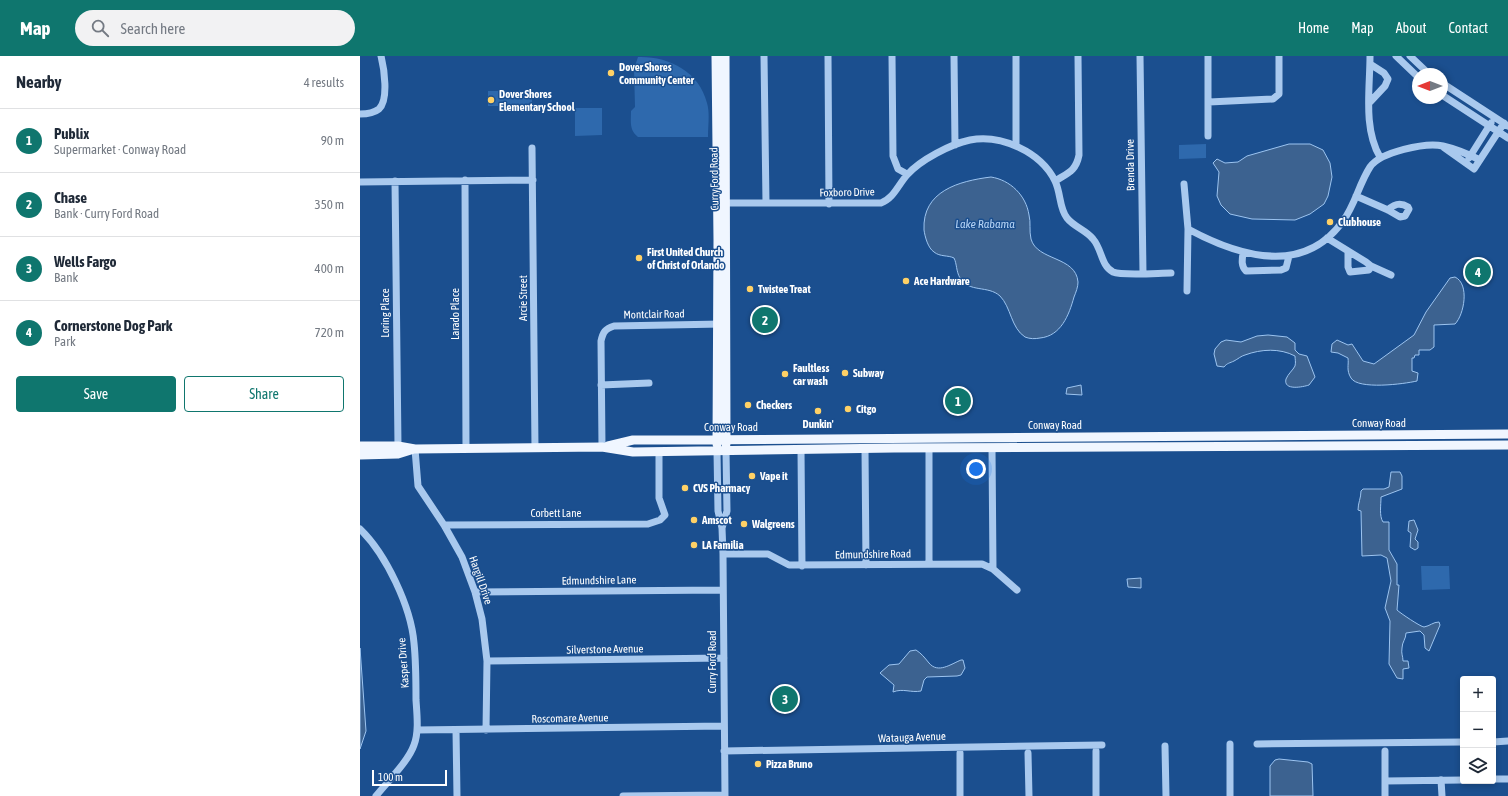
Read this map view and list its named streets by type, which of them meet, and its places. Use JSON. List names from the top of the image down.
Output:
{
  "streets": {
    "main road": ["Curry Ford Road", "Conway Road"],
    "street": [
      "Brenda Drive",
      "Foxboro Drive",
      "Arcie Street",
      "Loring Place",
      "Larado Place",
      "Montclair Road",
      "Corbett Lane",
      "Edmundshire Road",
      "Hargill Drive",
      "Edmundshire Lane",
      "Silverstone Avenue",
      "Kasper Drive",
      "Roscomare Avenue",
      "Watauga Avenue"
    ]
  },
  "crossings": [
    ["Brenda Drive", "Foxboro Drive"],
    ["Curry Ford Road", "Foxboro Drive"],
    ["Curry Ford Road", "Montclair Road"],
    ["Curry Ford Road", "Conway Road"],
    ["Curry Ford Road", "Edmundshire Road"],
    ["Curry Ford Road", "Edmundshire Lane"],
    ["Curry Ford Road", "Silverstone Avenue"],
    ["Curry Ford Road", "Roscomare Avenue"],
    ["Curry Ford Road", "Watauga Avenue"],
    ["Arcie Street", "Conway Road"],
    ["Loring Place", "Conway Road"],
    ["Larado Place", "Conway Road"],
    ["Montclair Road", "Conway Road"],
    ["Conway Road", "Corbett Lane"],
    ["Conway Road", "Hargill Drive"],
    ["Corbett Lane", "Hargill Drive"],
    ["Hargill Drive", "Edmundshire Lane"],
    ["Hargill Drive", "Silverstone Avenue"],
    ["Hargill Drive", "Roscomare Avenue"],
    ["Kasper Drive", "Roscomare Avenue"]
  ],
  "water": ["Lake Rabama"],
  "places": [
    "Dover Shores Community Center",
    "Dover Shores Elementary School",
    "Clubhouse",
    "First United Church of Christ of Orlando",
    "Ace Hardware",
    "Twistee Treat",
    "Subway",
    "Faultless car wash",
    "Checkers",
    "Citgo",
    "Dunkin'",
    "Vape it",
    "CVS Pharmacy",
    "Amscot",
    "Walgreens",
    "LA Familia",
    "Pizza Bruno"
  ],
  "scale_bar": "100 m",
  "north": "left",
  "page": {
    "header": "Map",
    "search": "Search here",
    "nav": [
      "Home",
      "Map",
      "About",
      "Contact"
    ],
    "heading": ["Nearby", "4 results"],
    "list": [
      {
        "mark": "1",
        "name": "Publix",
        "note": "Supermarket · Conway Road",
        "value": "90 m"
      },
      {
        "mark": "2",
        "name": "Chase",
        "note": "Bank · Curry Ford Road",
        "value": "350 m"
      },
      {
        "mark": "3",
        "name": "Wells Fargo",
        "note": "Bank",
        "value": "400 m"
      },
      {
        "mark": "4",
        "name": "Cornerstone Dog Park",
        "note": "Park",
        "value": "720 m"
      }
    ],
    "pins": [
      "4",
      "2",
      "1",
      "3"
    ],
    "buttons": ["Save", "Share"],
    "map_buttons": ["+", "−"],
    "scale": "100 m"
  }
}
